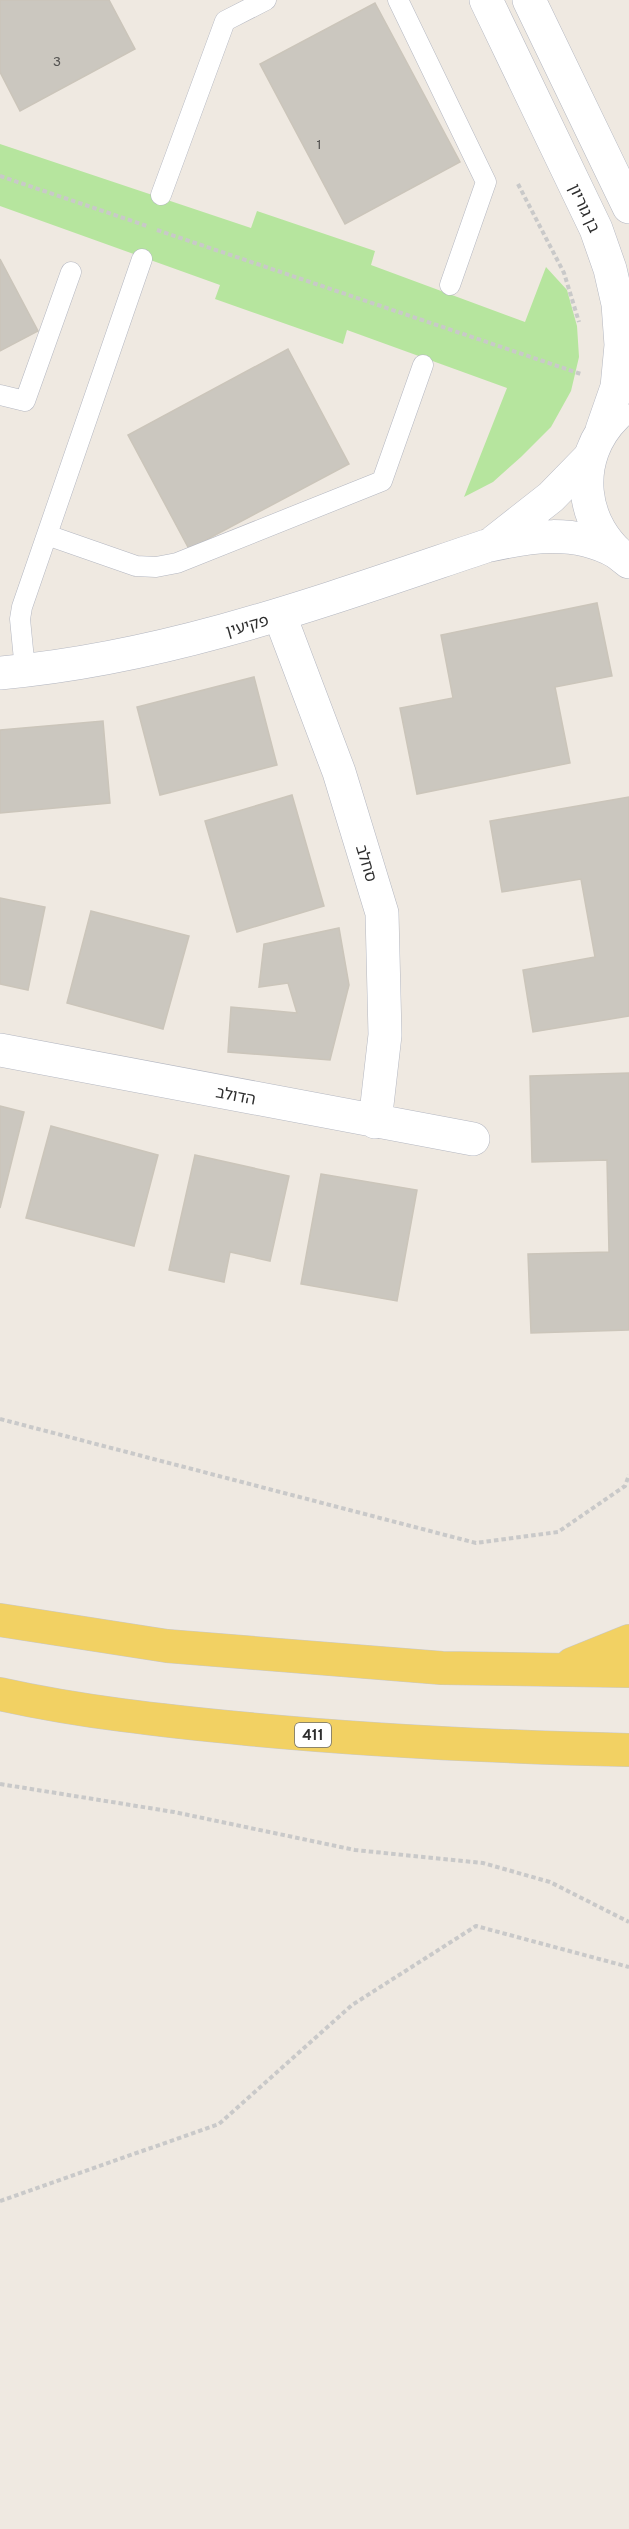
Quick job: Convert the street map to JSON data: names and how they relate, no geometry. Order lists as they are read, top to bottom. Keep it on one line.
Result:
{"streets":{"main road":["411"],"street":["בן גוריון","פקיעין","סחלב","הדולב"]},"crossings":[["בן גוריון","פקיעין"],["פקיעין","סחלב"],["סחלב","הדולב"]],"house_numbers":["3","1"]}
